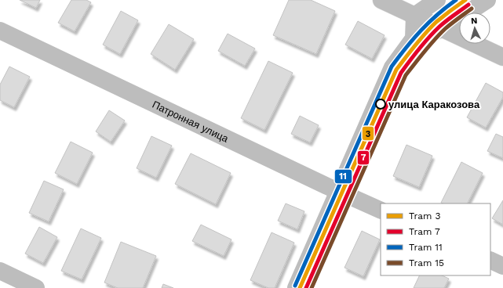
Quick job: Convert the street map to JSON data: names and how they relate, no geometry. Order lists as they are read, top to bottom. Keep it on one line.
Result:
{"streets":{"street":["Патронная улица"]},"places":["улица Каракозова"],"lines":["tram line 3","tram line 11","tram line 7","tram line 15"],"legend":["Tram 3","Tram 7","Tram 11","Tram 15"],"north":"top"}
